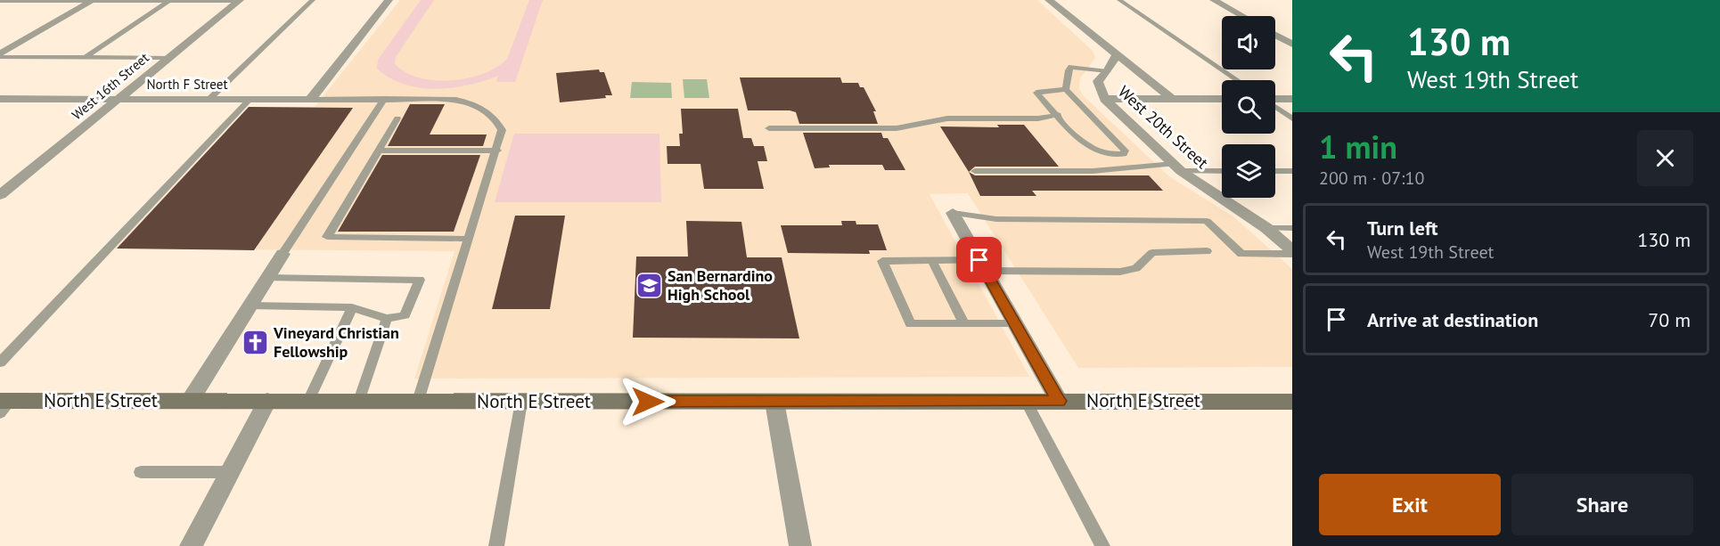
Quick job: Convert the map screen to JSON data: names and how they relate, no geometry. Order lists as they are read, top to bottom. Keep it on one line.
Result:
{"streets":{"main road":["North E Street"],"street":["North F Street","West 16th Street","West 20th Street"]},"crossings":[["North F Street","West 16th Street"]],"places":{"school or university":["San Bernardino High School"],"church":["Vineyard Christian Fellowship"]},"page":{"turn":["130 m","West 19th Street"],"heading":["1 min","200 m · 07:10"],"list":[{"name":"Turn left","note":"West 19th Street","value":"130 m"},{"name":"Arrive at destination","value":"70 m"}],"buttons":["Exit","Share"]}}
